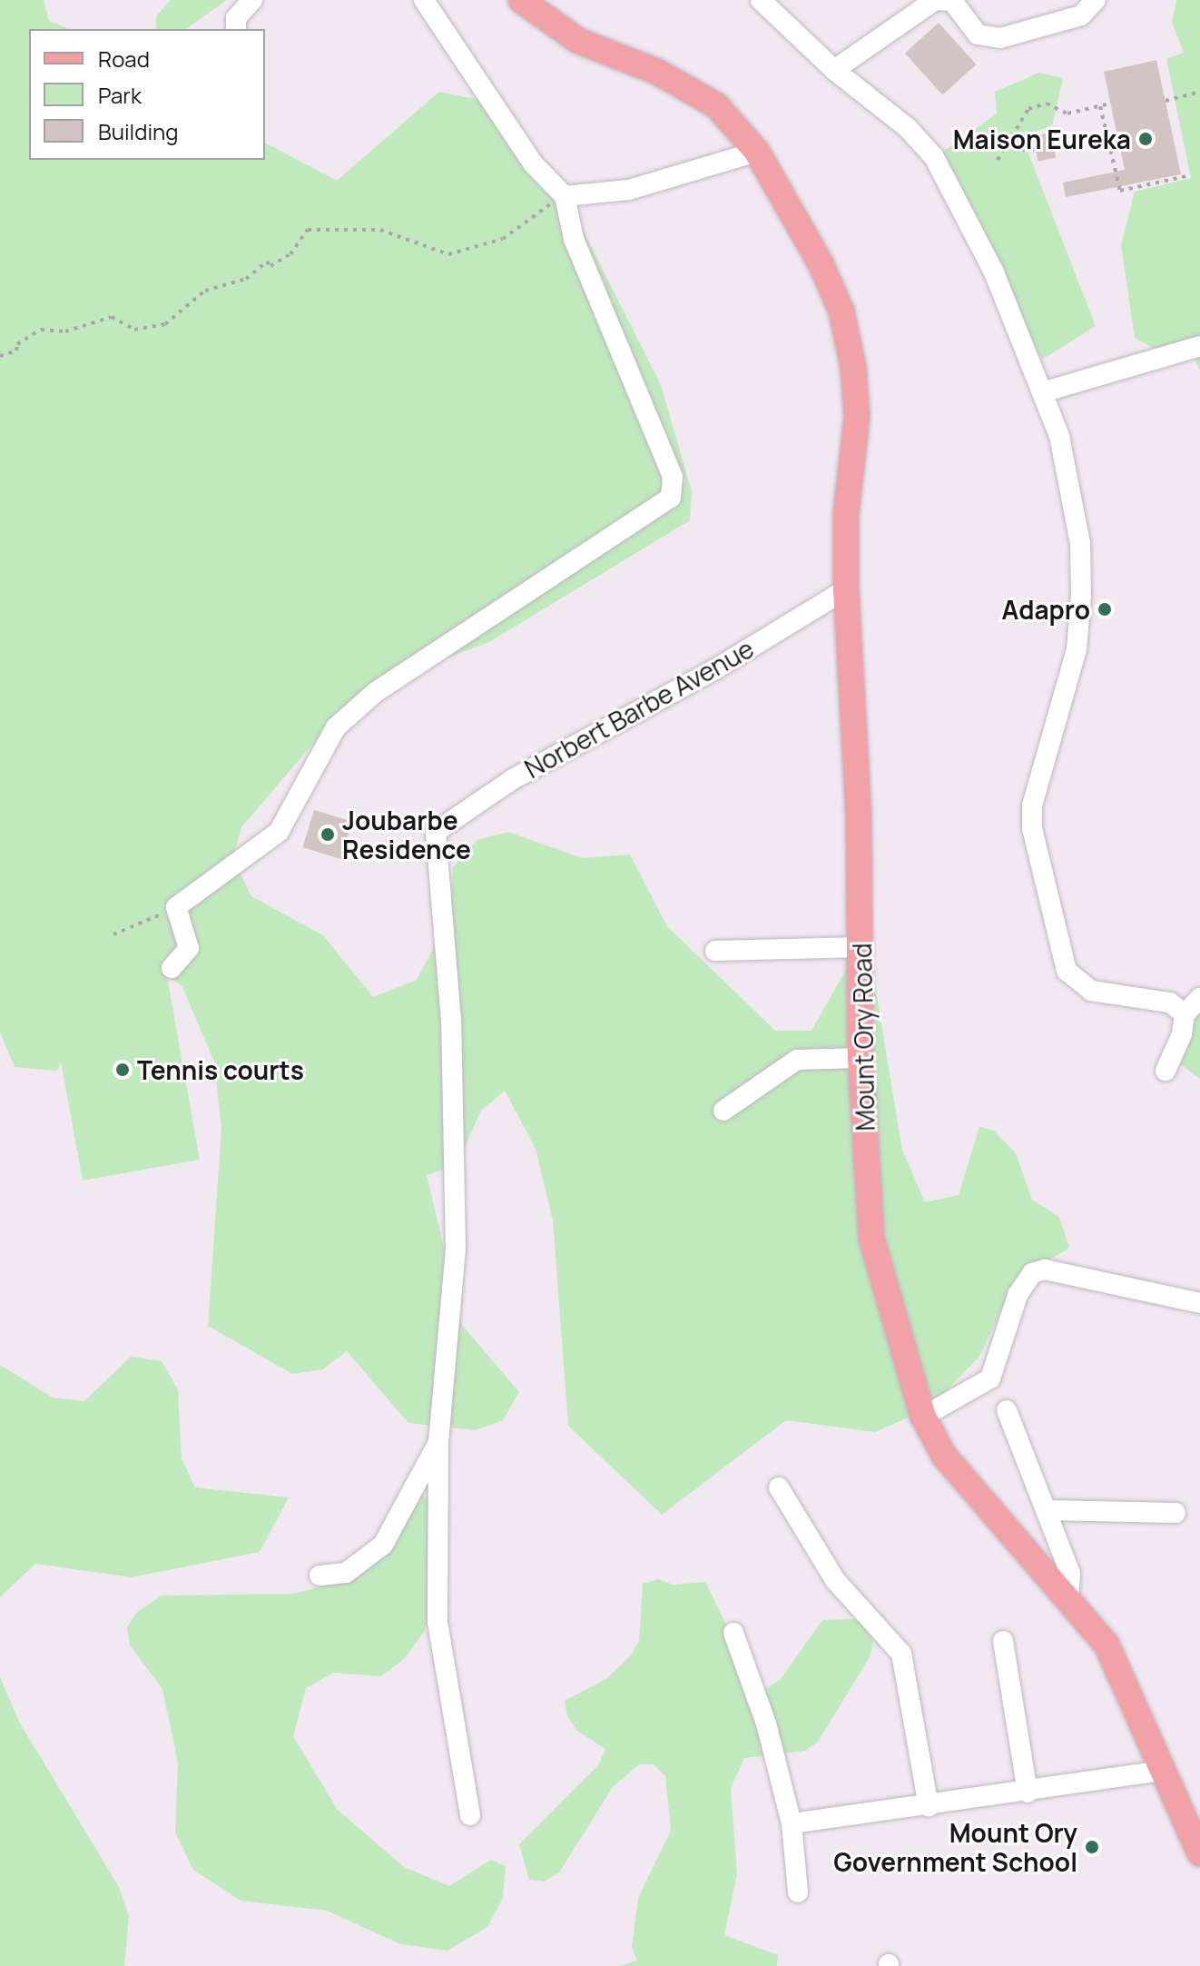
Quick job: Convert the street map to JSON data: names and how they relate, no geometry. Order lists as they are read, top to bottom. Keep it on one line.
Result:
{"streets":{"main road":["Mount Ory Road"],"street":["Norbert Barbe Avenue"]},"crossings":[["Norbert Barbe Avenue","Mount Ory Road"]],"places":["Maison Eureka","Adapro","Joubarbe Residence","Tennis courts","Mount Ory Government School"],"legend":["Road","Park","Building"]}
